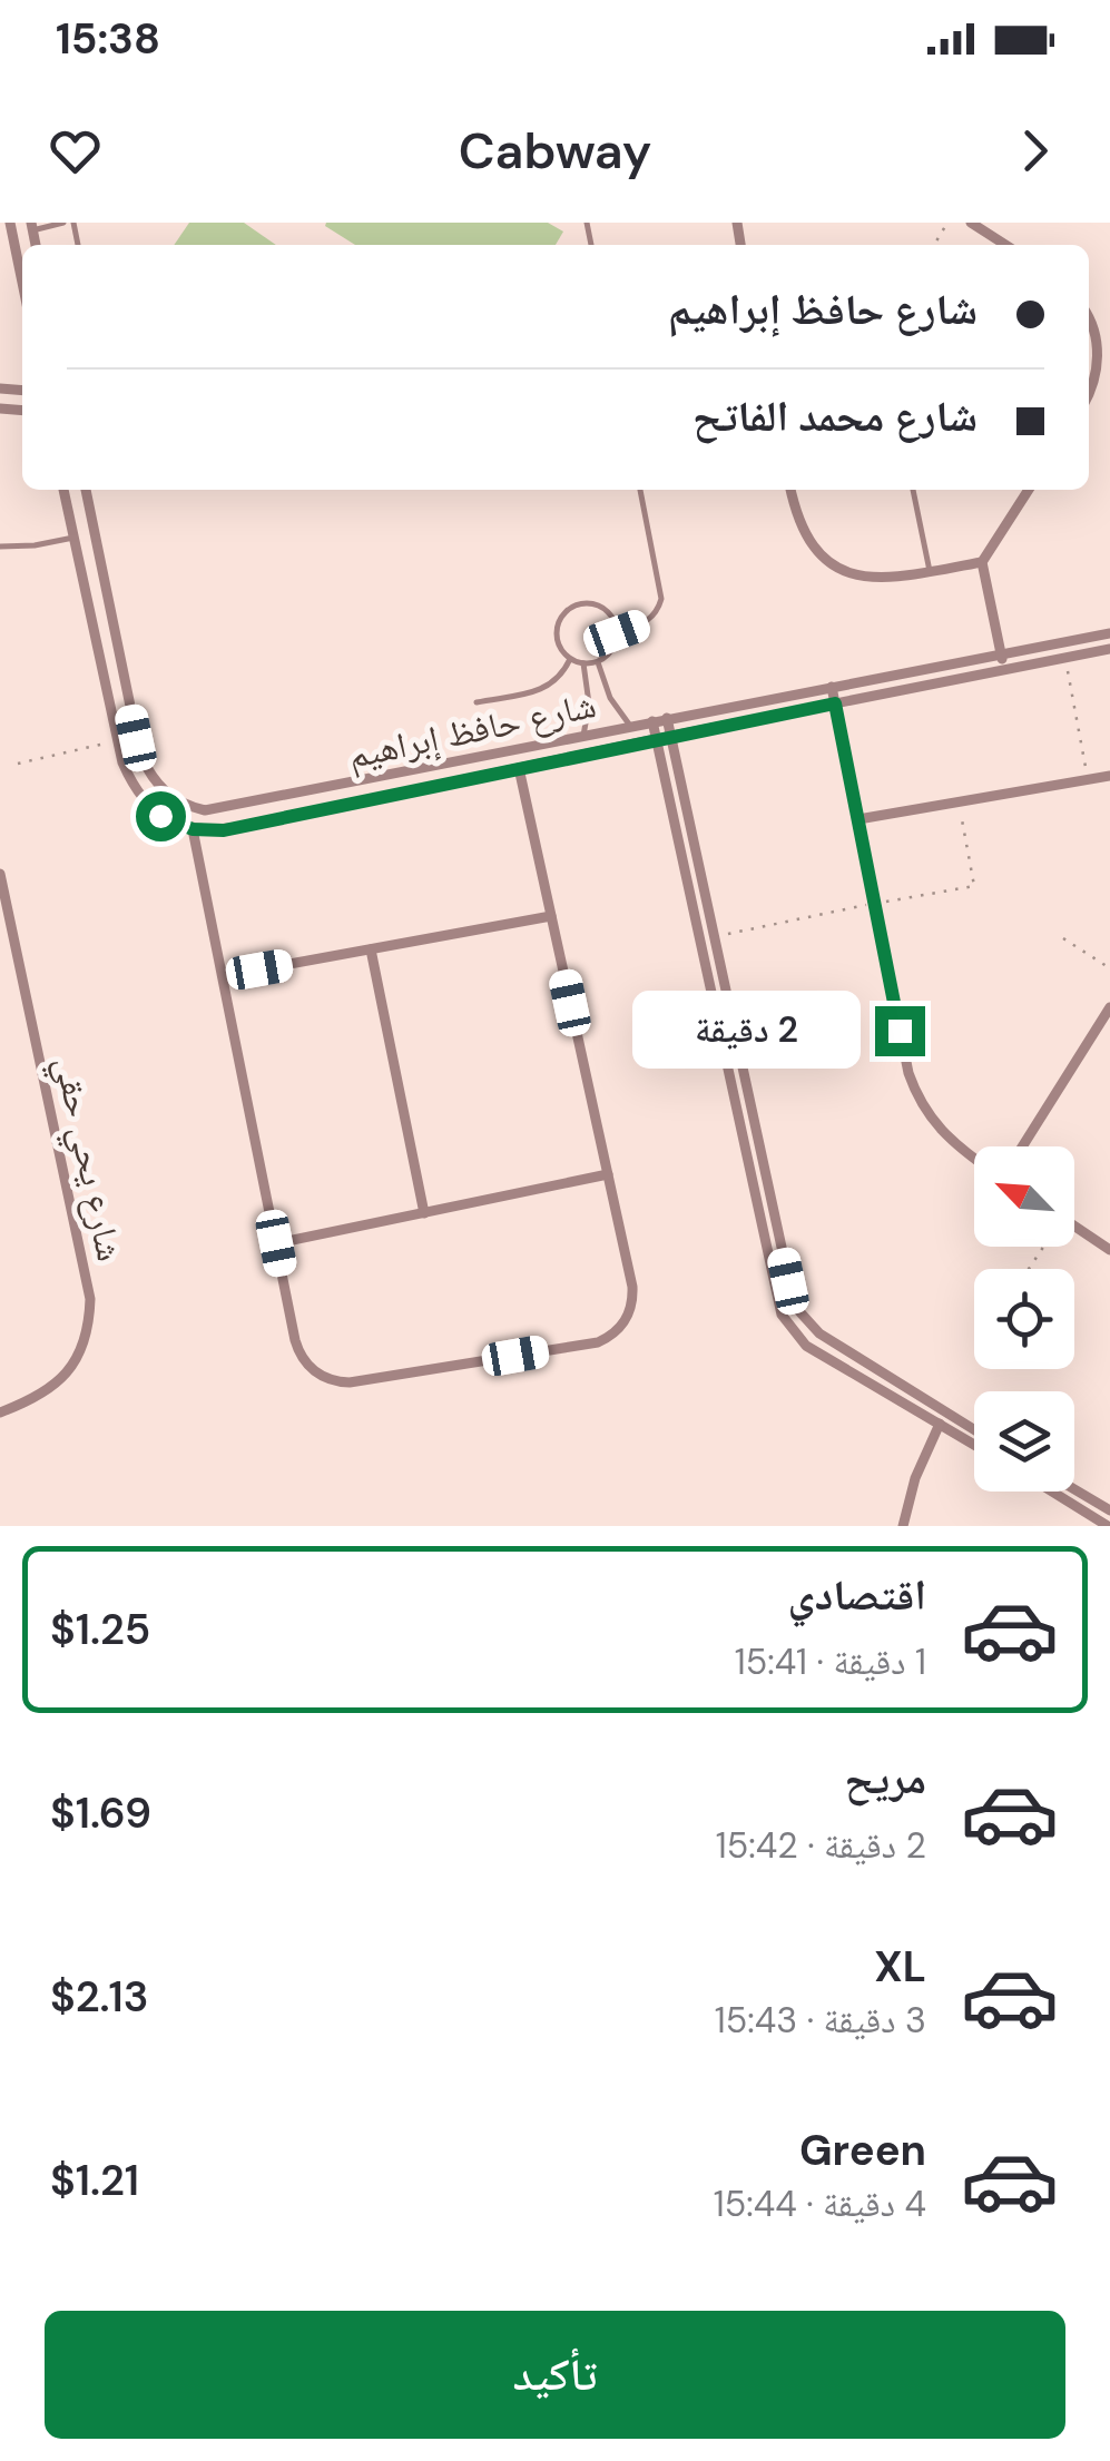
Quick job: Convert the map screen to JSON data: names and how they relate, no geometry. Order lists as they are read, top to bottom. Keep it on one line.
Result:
{"streets":{"street":["شارع حافظ إبراهيم","شارع يحي حقي"]},"north":"top left","page":{"status":"15:38","header":"Cabway","banner":["شارع حافظ إبراهيم","شارع محمد الفاتح"],"bubble":"2 دقيقة","list":[{"name":"اقتصادي","note":"1 دقيقة · 15:41","value":"$1.25"},{"name":"مريح","note":"2 دقيقة · 15:42","value":"$1.69"},{"name":"XL","note":"3 دقيقة · 15:43","value":"$2.13"},{"name":"Green","note":"4 دقيقة · 15:44","value":"$1.21"}],"buttons":"تأكيد"}}
